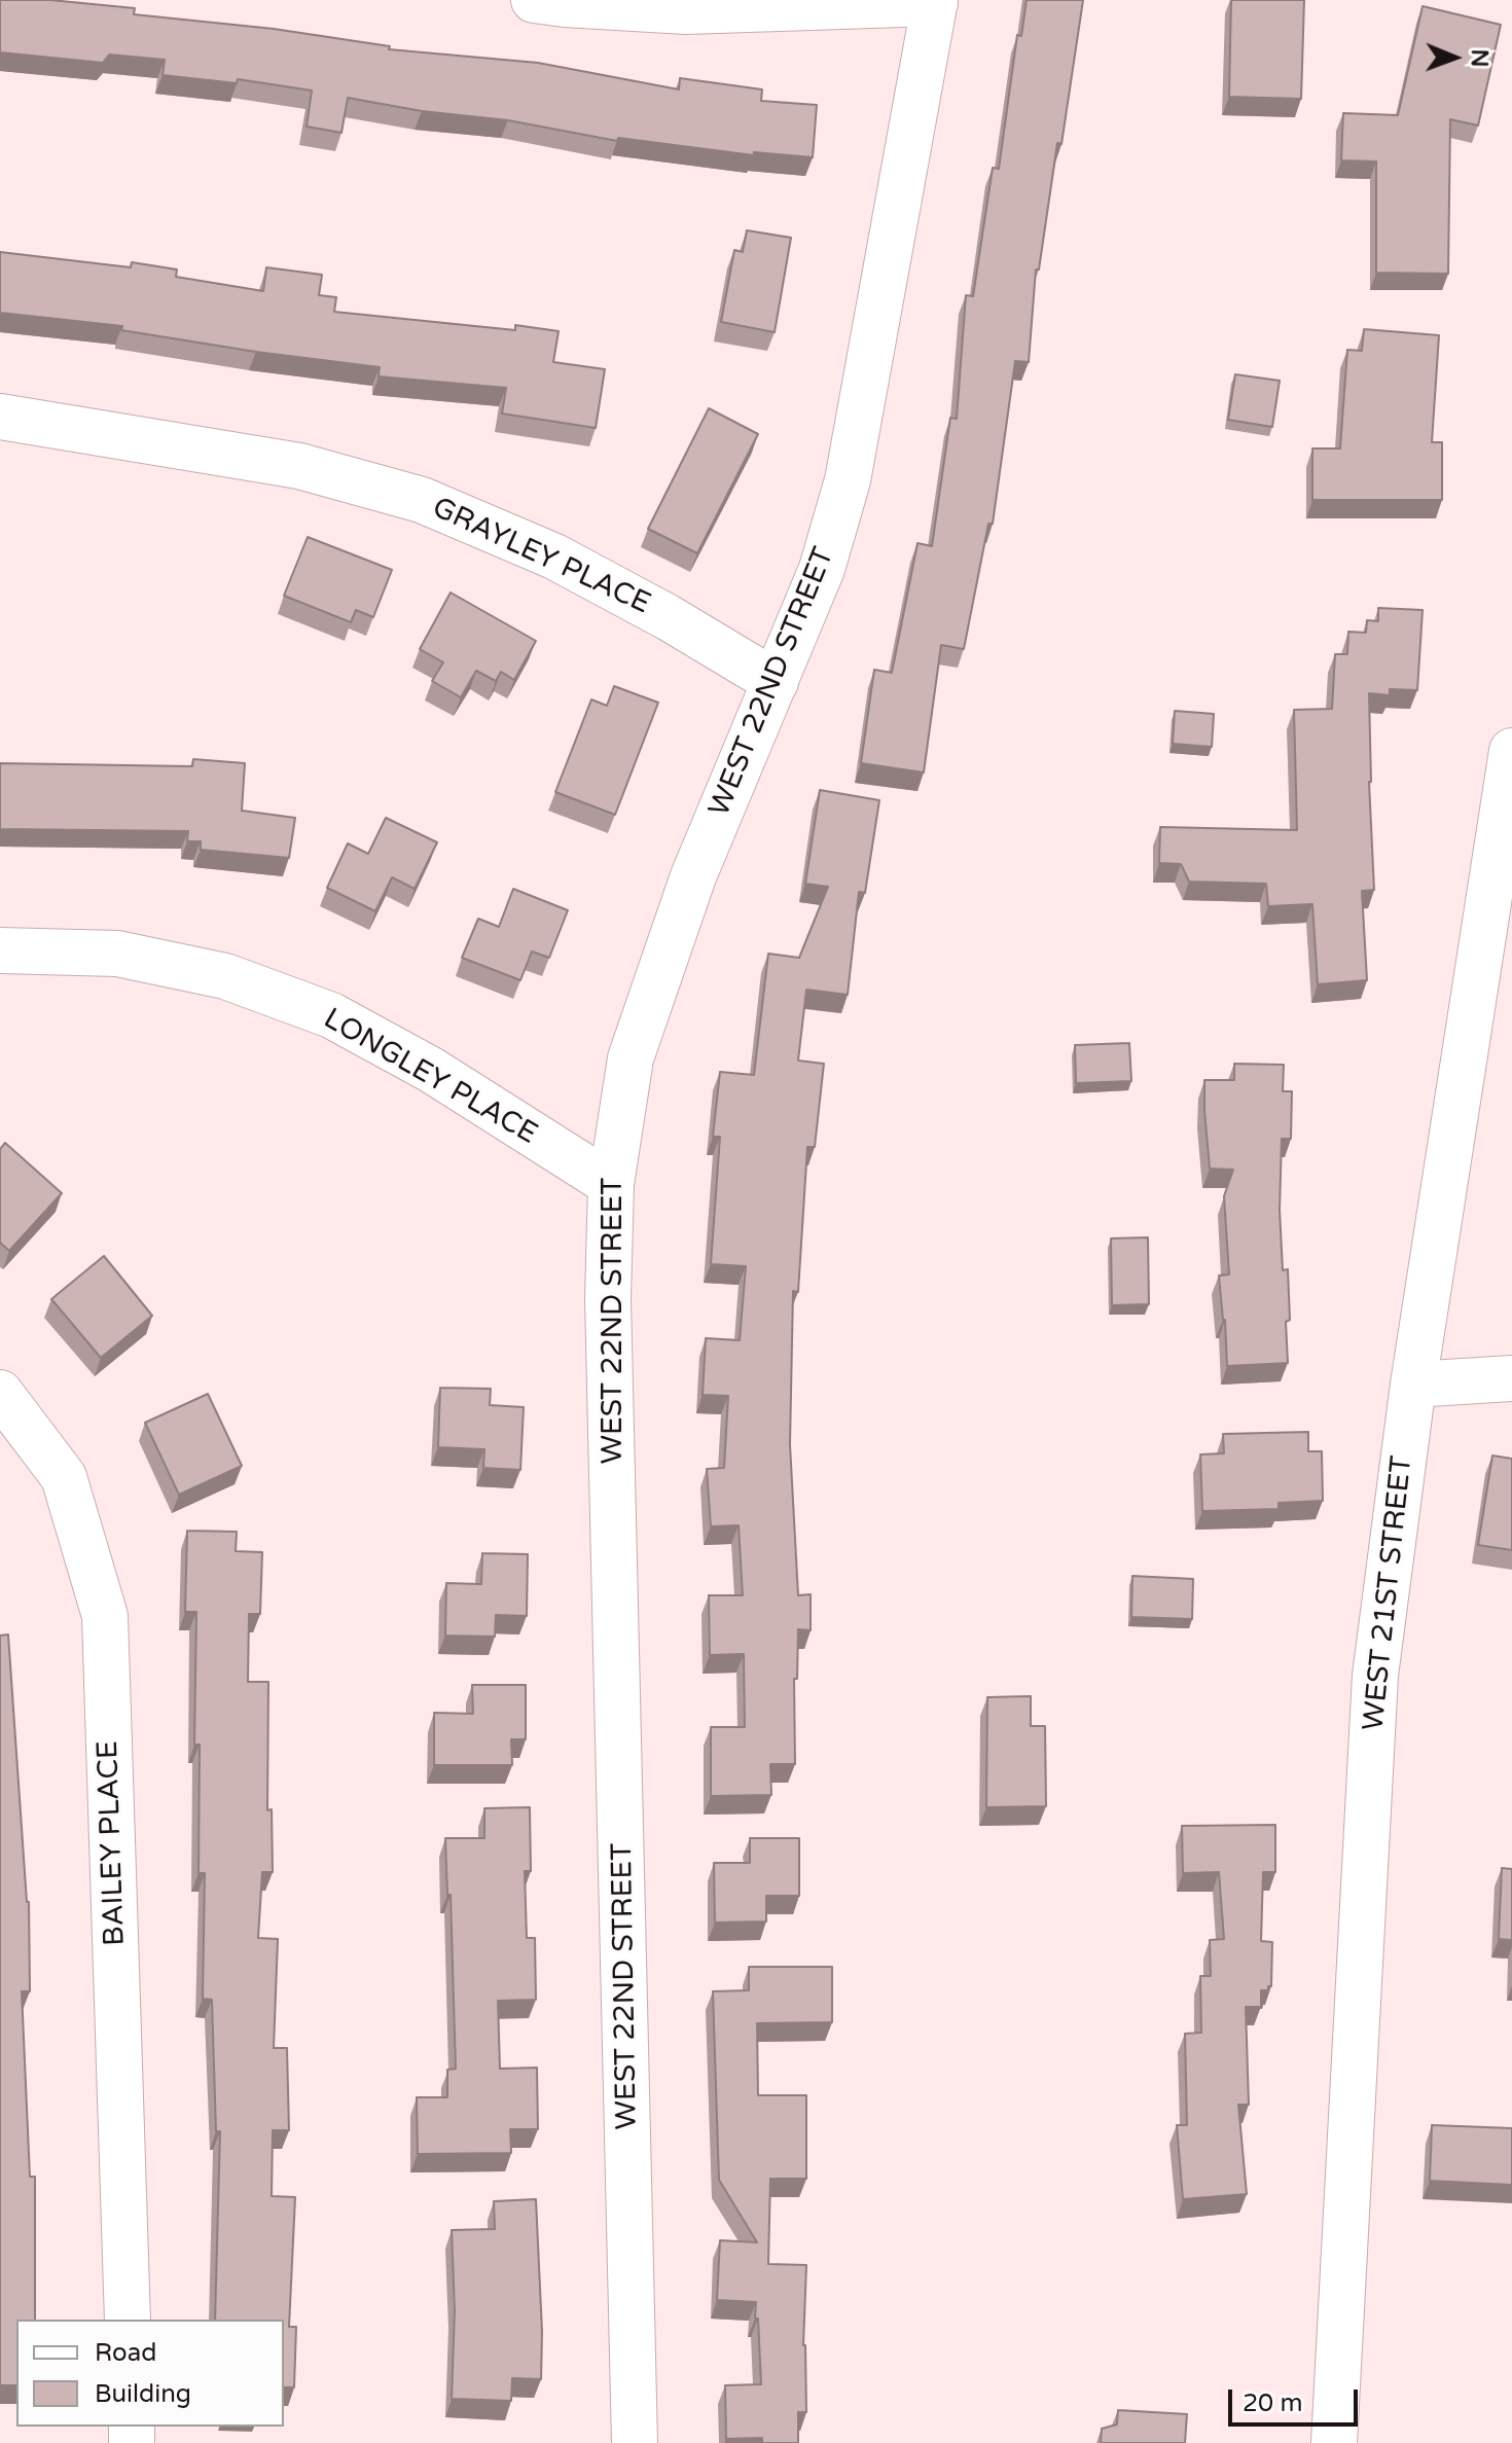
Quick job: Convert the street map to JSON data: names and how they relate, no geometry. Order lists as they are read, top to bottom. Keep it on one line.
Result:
{"streets":{"street":["GRAYLEY PLACE","WEST 22ND STREET","LONGLEY PLACE","WEST 21ST STREET","BAILEY PLACE"]},"crossings":[["GRAYLEY PLACE","WEST 22ND STREET"],["WEST 22ND STREET","LONGLEY PLACE"]],"legend":["Road","Building"],"scale_bar":"20 m","north":"right"}
